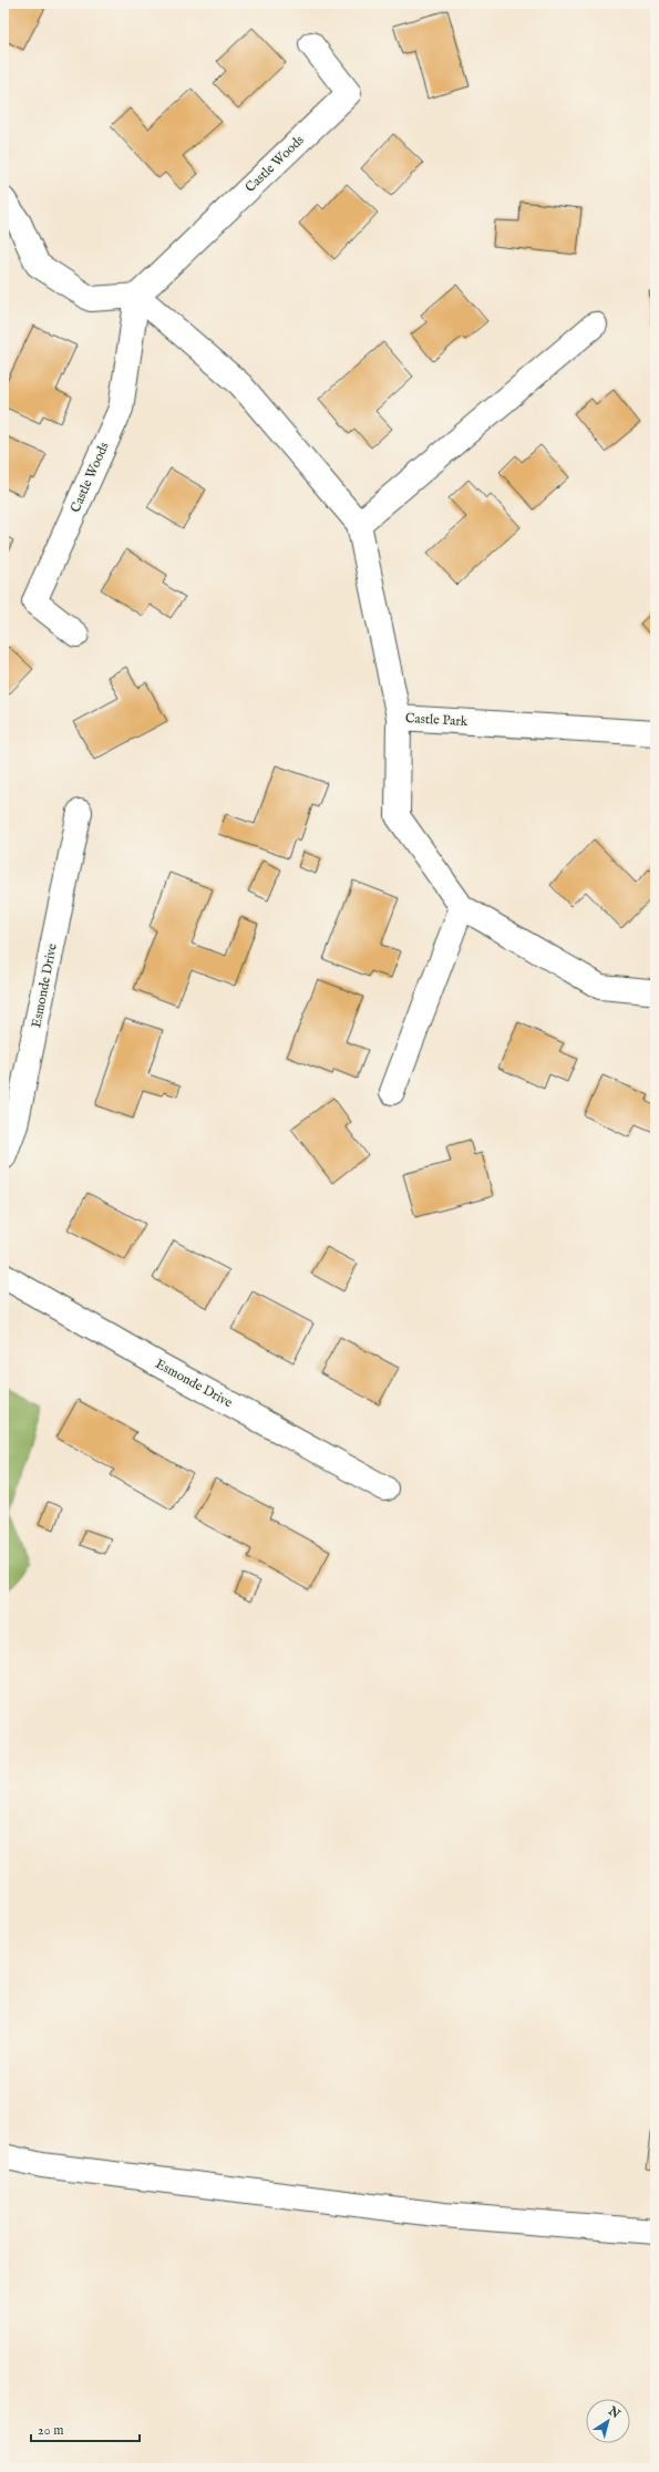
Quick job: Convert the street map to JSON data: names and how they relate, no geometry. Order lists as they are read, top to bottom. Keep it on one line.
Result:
{"streets":{"street":["Castle Woods","Castle Park","Esmonde Drive"]},"scale_bar":"20 m","north":"top right"}
